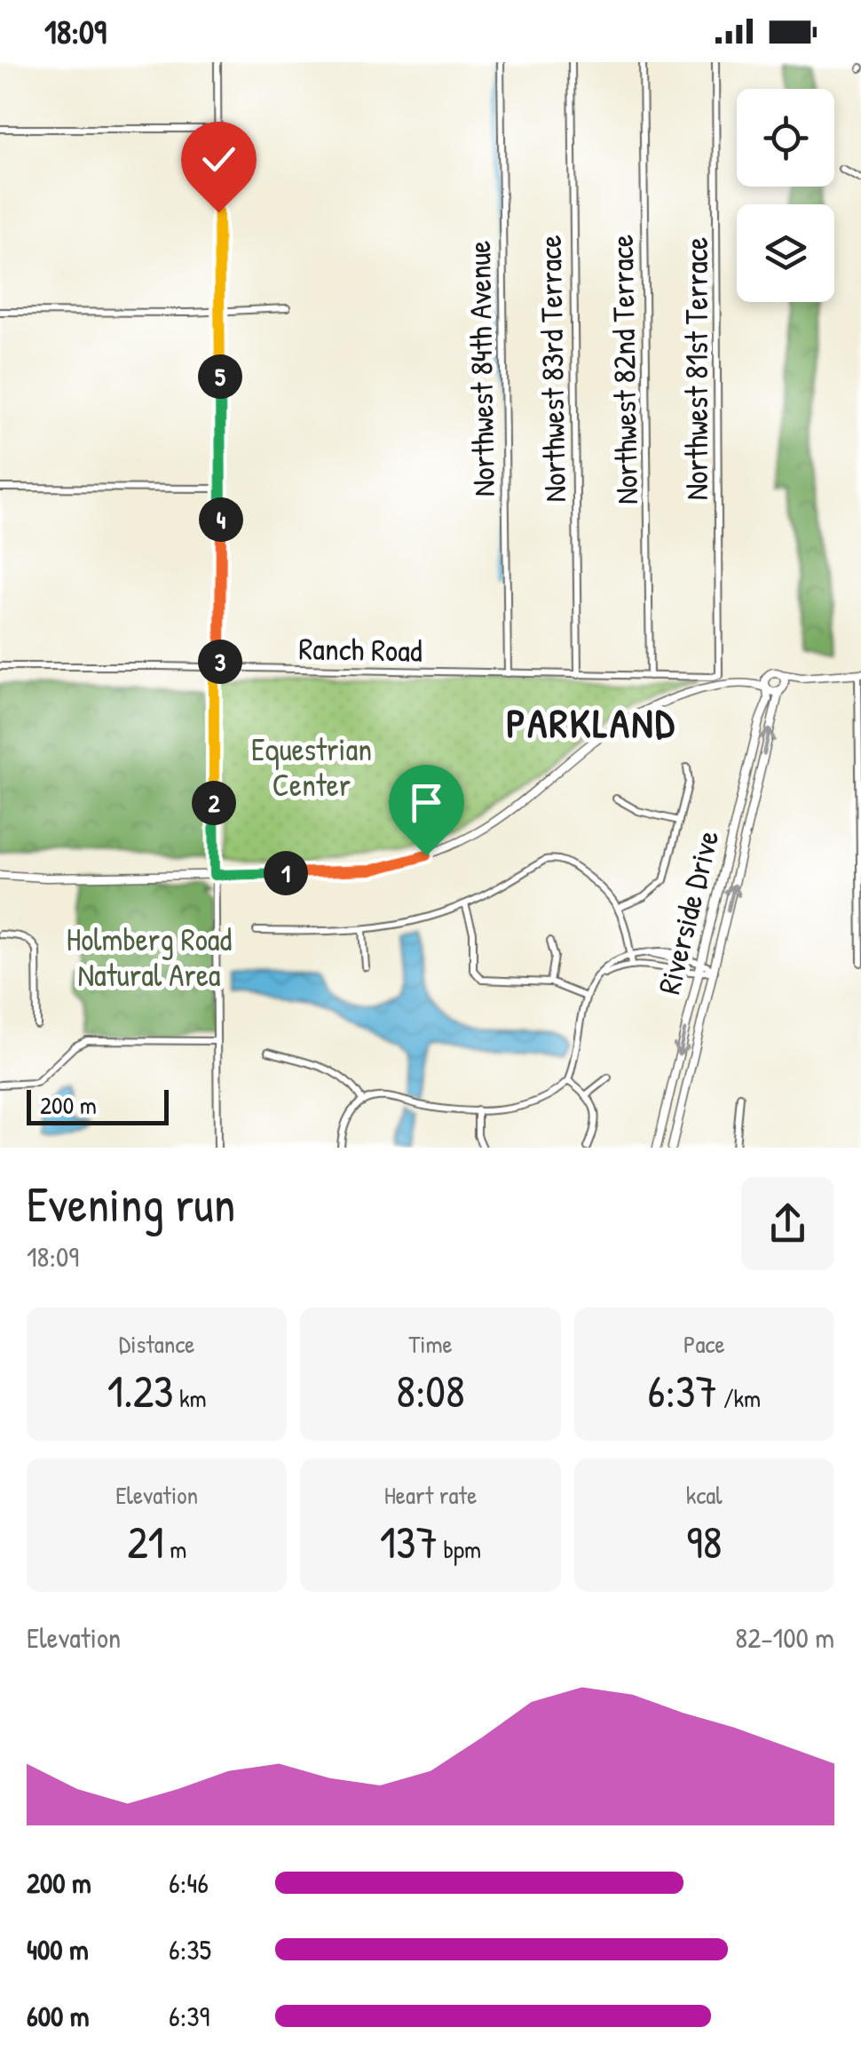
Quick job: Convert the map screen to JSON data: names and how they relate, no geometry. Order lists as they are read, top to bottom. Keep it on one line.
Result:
{"streets":{"street":["Northwest 84th Avenue","Northwest 83rd Terrace","Northwest 81st Terrace","Northwest 82nd Terrace","Ranch Road","Riverside Drive"]},"crossings":[["Northwest 84th Avenue","Ranch Road"],["Northwest 83rd Terrace","Ranch Road"],["Northwest 81st Terrace","Ranch Road"],["Northwest 82nd Terrace","Ranch Road"]],"districts":["PARKLAND"],"parks":["Equestrian Center","Holmberg Road Natural Area"],"scale_bar":"200 m","page":{"status":"18:09","pins":["5","4","3","2","1"],"scale":"200 m","heading":["Evening run","18:09"],"stats":[["Distance","1.23 km"],["Time","8:08"],["Pace","6:37 /km"],["Elevation","21 m"],["Heart rate","137 bpm"],["kcal","98"]],"chart":["Elevation","82–100 m"],"list":[{"name":"200 m","note":"6:46"},{"name":"400 m","note":"6:35"},{"name":"600 m","note":"6:39"}]}}
